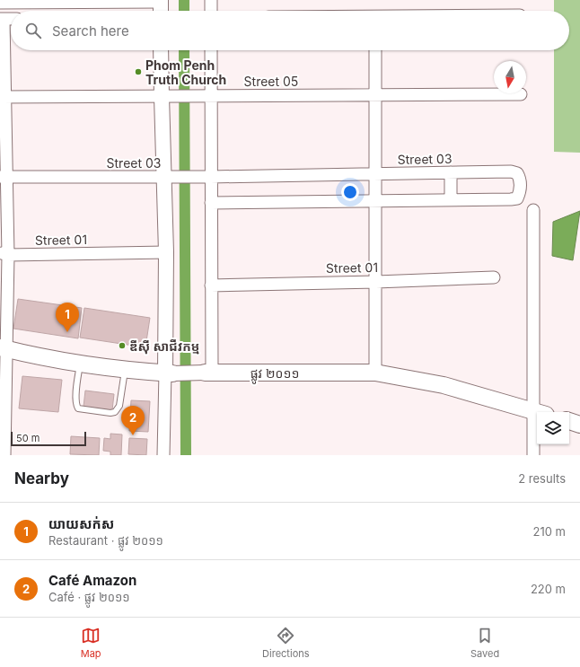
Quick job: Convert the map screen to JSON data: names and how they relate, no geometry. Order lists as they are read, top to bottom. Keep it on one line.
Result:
{"streets":{"main road":["ផ្លូវ ២០១១"],"street":["Street 05","Street 03","Street 01"]},"places":["Phom Penh Truth Church","ឌីស៊ី សាជីវកម្ម"],"scale_bar":"50 m","north":"bottom","page":{"search":"Search here","pins":["1","2"],"scale":"50 m","heading":["Nearby","2 results"],"list":[{"mark":"1","name":"យាយសក់ស","note":"Restaurant · ផ្លូវ ២០១១","value":"210 m"},{"mark":"2","name":"Café Amazon","note":"Café · ផ្លូវ ២០១១","value":"220 m"}],"nav":["Map","Directions","Saved"]}}
